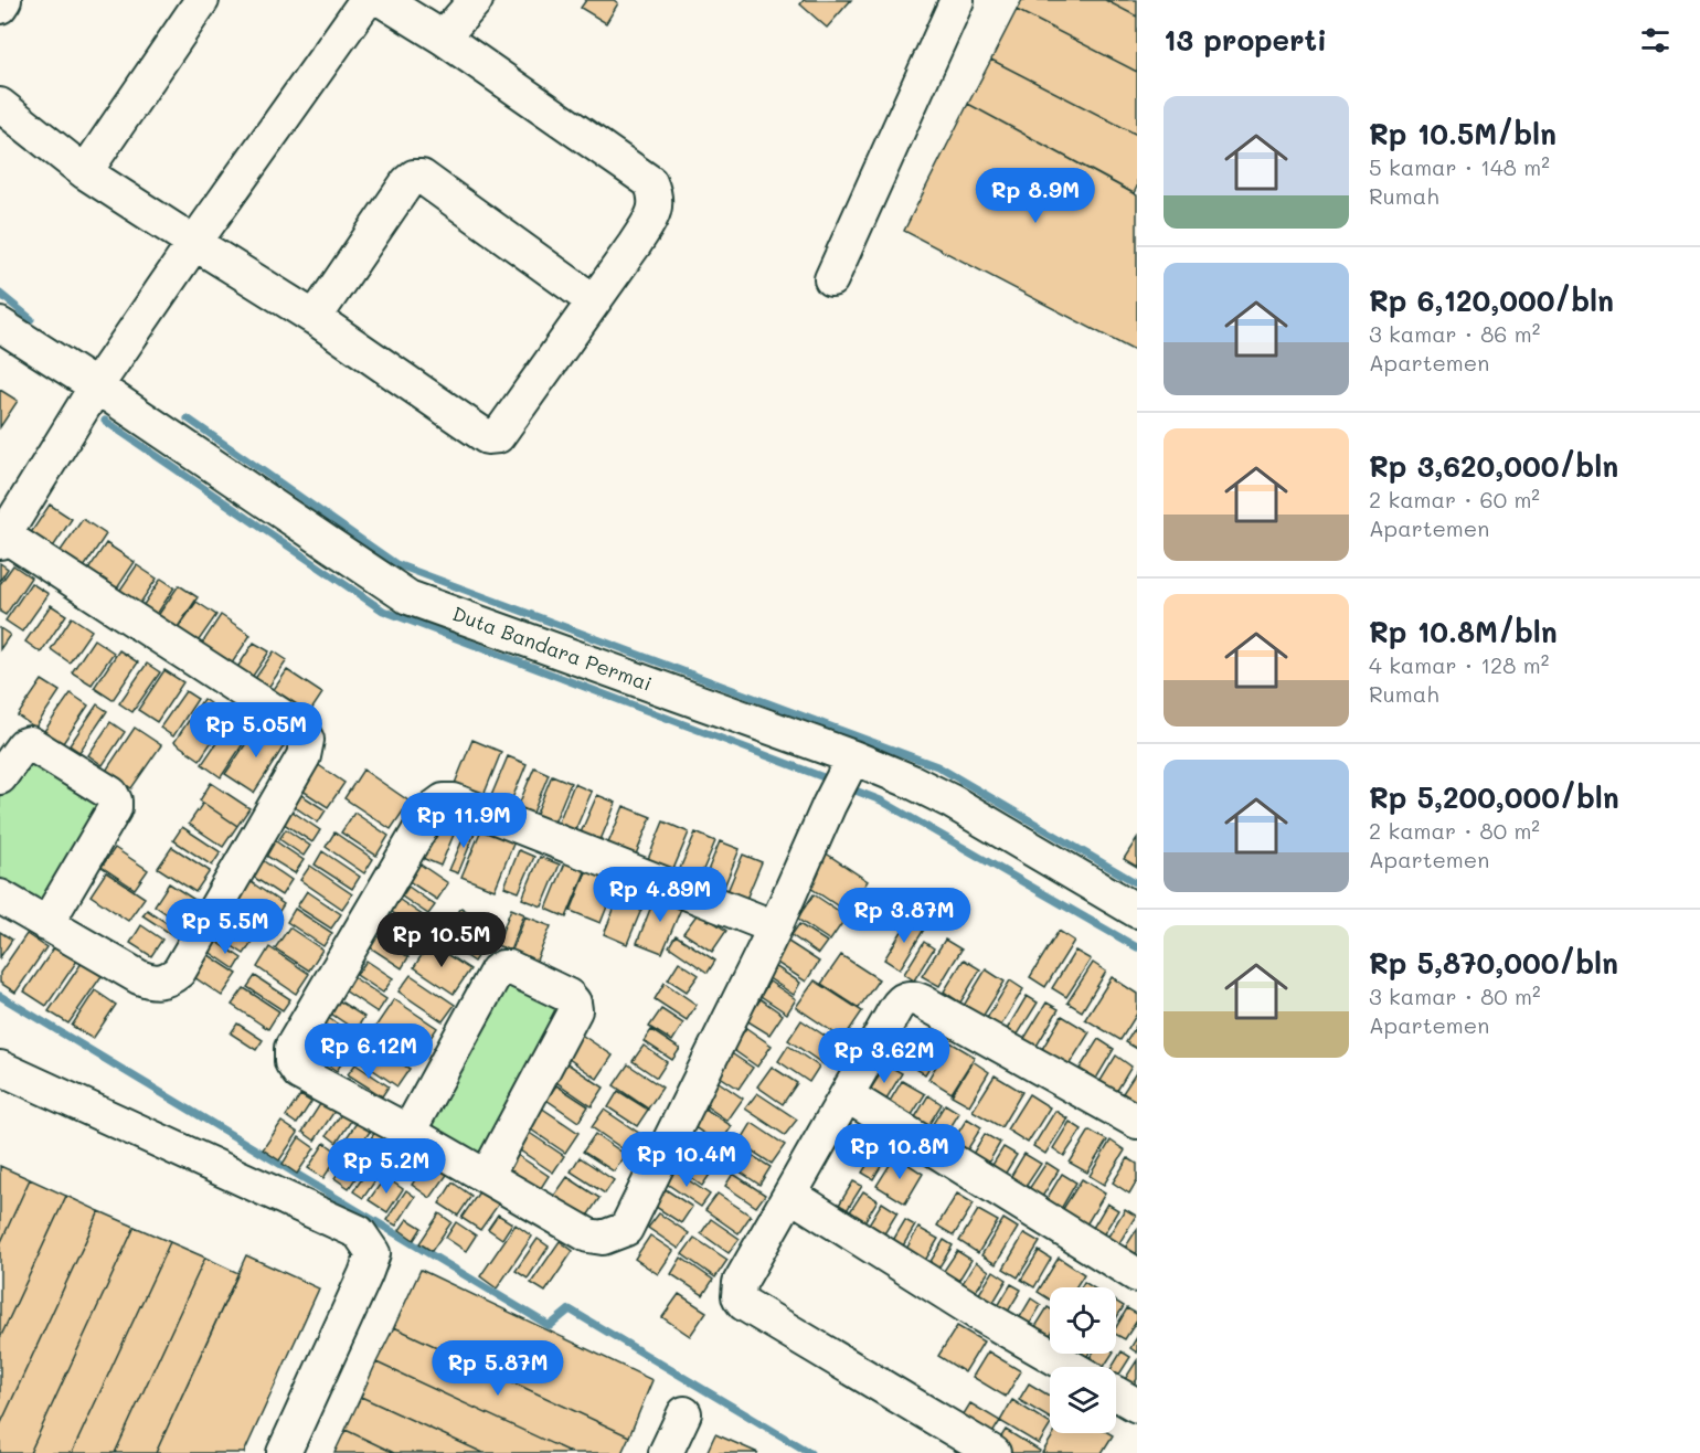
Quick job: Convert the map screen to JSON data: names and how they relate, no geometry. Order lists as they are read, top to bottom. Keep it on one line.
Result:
{"streets":{"street":["Duta Bandara Permai"]},"page":{"heading":"13 properti","list":[{"name":"Rp 10.5M/bln","note":"5 kamar · 148 m² · Rumah"},{"name":"Rp 6,120,000/bln","note":"3 kamar · 86 m² · Apartemen"},{"name":"Rp 3,620,000/bln","note":"2 kamar · 60 m² · Apartemen"},{"name":"Rp 10.8M/bln","note":"4 kamar · 128 m² · Rumah"},{"name":"Rp 5,200,000/bln","note":"2 kamar · 80 m² · Apartemen"},{"name":"Rp 5,870,000/bln","note":"3 kamar · 80 m² · Apartemen"}],"price":["Rp 8.9M","Rp 5.05M","Rp 11.9M","Rp 4.89M","Rp 3.87M","Rp 5.5M","Rp 10.5M","Rp 6.12M","Rp 3.62M","Rp 10.8M","Rp 10.4M","Rp 5.2M","Rp 5.87M"]}}
